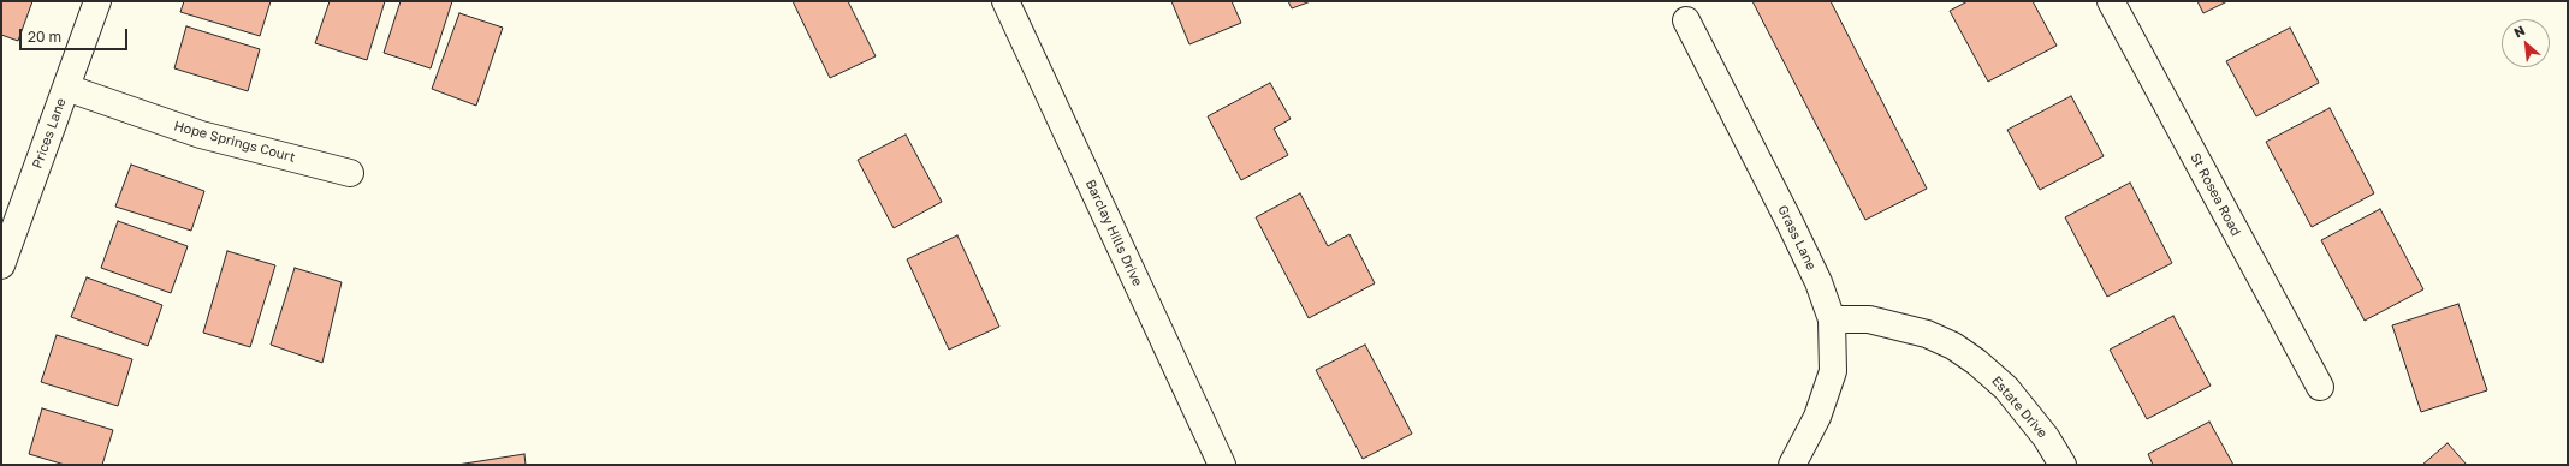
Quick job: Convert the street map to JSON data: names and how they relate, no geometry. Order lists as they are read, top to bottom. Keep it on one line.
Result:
{"streets":{"street":["Prices Lane","Hope Springs Court","St Rosea Road","Barclay Hills Drive","Grass Lane","Estate Drive"]},"crossings":[["Prices Lane","Hope Springs Court"],["Grass Lane","Estate Drive"]],"scale_bar":"20 m","north":"top left"}
